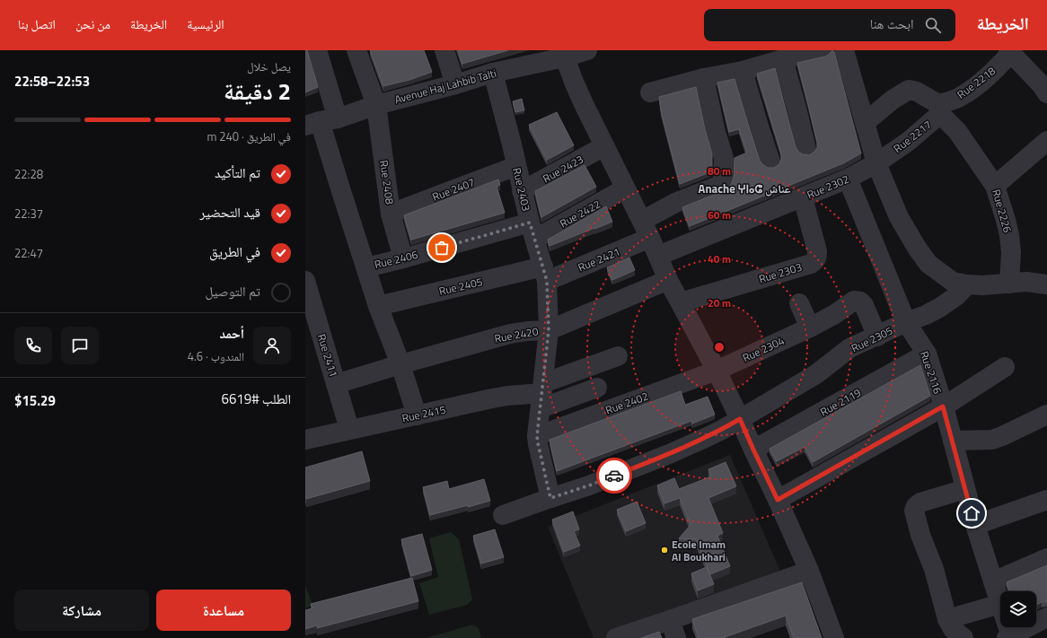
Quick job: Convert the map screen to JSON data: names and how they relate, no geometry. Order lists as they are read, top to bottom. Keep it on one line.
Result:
{"streets":{"street":["Rue 2218","Avenue Haj Lahbib Talti","Rue 2217","Rue 2423","Rue 2408","Rue 2302","Rue 2407","Rue 2403","Rue 2226","Rue 2422","Rue 2406","Rue 2421","Rue 2303","Rue 2405","Rue 2420","Rue 2305","Rue 2304","Rue 2411","Rue 2116","Rue 2119","Rue 2402","Rue 2415"]},"crossings":[["Rue 2218","Rue 2217"],["Rue 2218","Rue 2226"],["Avenue Haj Lahbib Talti","Rue 2408"],["Avenue Haj Lahbib Talti","Rue 2403"],["Rue 2217","Rue 2302"],["Rue 2217","Rue 2226"],["Rue 2423","Rue 2403"],["Rue 2408","Rue 2407"],["Rue 2408","Rue 2406"],["Rue 2302","Rue 2303"],["Rue 2302","Rue 2116"],["Rue 2407","Rue 2403"],["Rue 2403","Rue 2422"],["Rue 2403","Rue 2406"],["Rue 2403","Rue 2421"],["Rue 2403","Rue 2405"],["Rue 2403","Rue 2420"],["Rue 2403","Rue 2305"],["Rue 2403","Rue 2402"],["Rue 2403","Rue 2415"],["Rue 2422","Rue 2406"],["Rue 2421","Rue 2405"],["Rue 2420","Rue 2411"],["Rue 2305","Rue 2304"],["Rue 2305","Rue 2116"],["Rue 2304","Rue 2402"],["Rue 2411","Rue 2415"],["Rue 2116","Rue 2119"]],"districts":["Anache ⵖⵏⴰⵛ عناش"],"places":["Ecole Imam Al Boukhari"],"page":{"header":"الخريطة","search":"ابحث هنا","nav":["الرئيسية","الخريطة","من نحن","اتصل بنا"],"heading":["2 دقيقة","يصل خلال","22:53–22:58"],"panel":["أحمد","المندوب · 4.6","الطلب #6619","$15.29"],"bar":"في الطريق · 240 m","list":[["تم التأكيد","22:28"],["قيد التحضير","22:37"],["في الطريق","22:47"],"تم التوصيل"],"buttons":["مساعدة","مشاركة"]},"rings":["80 m","60 m","40 m","20 m"]}
